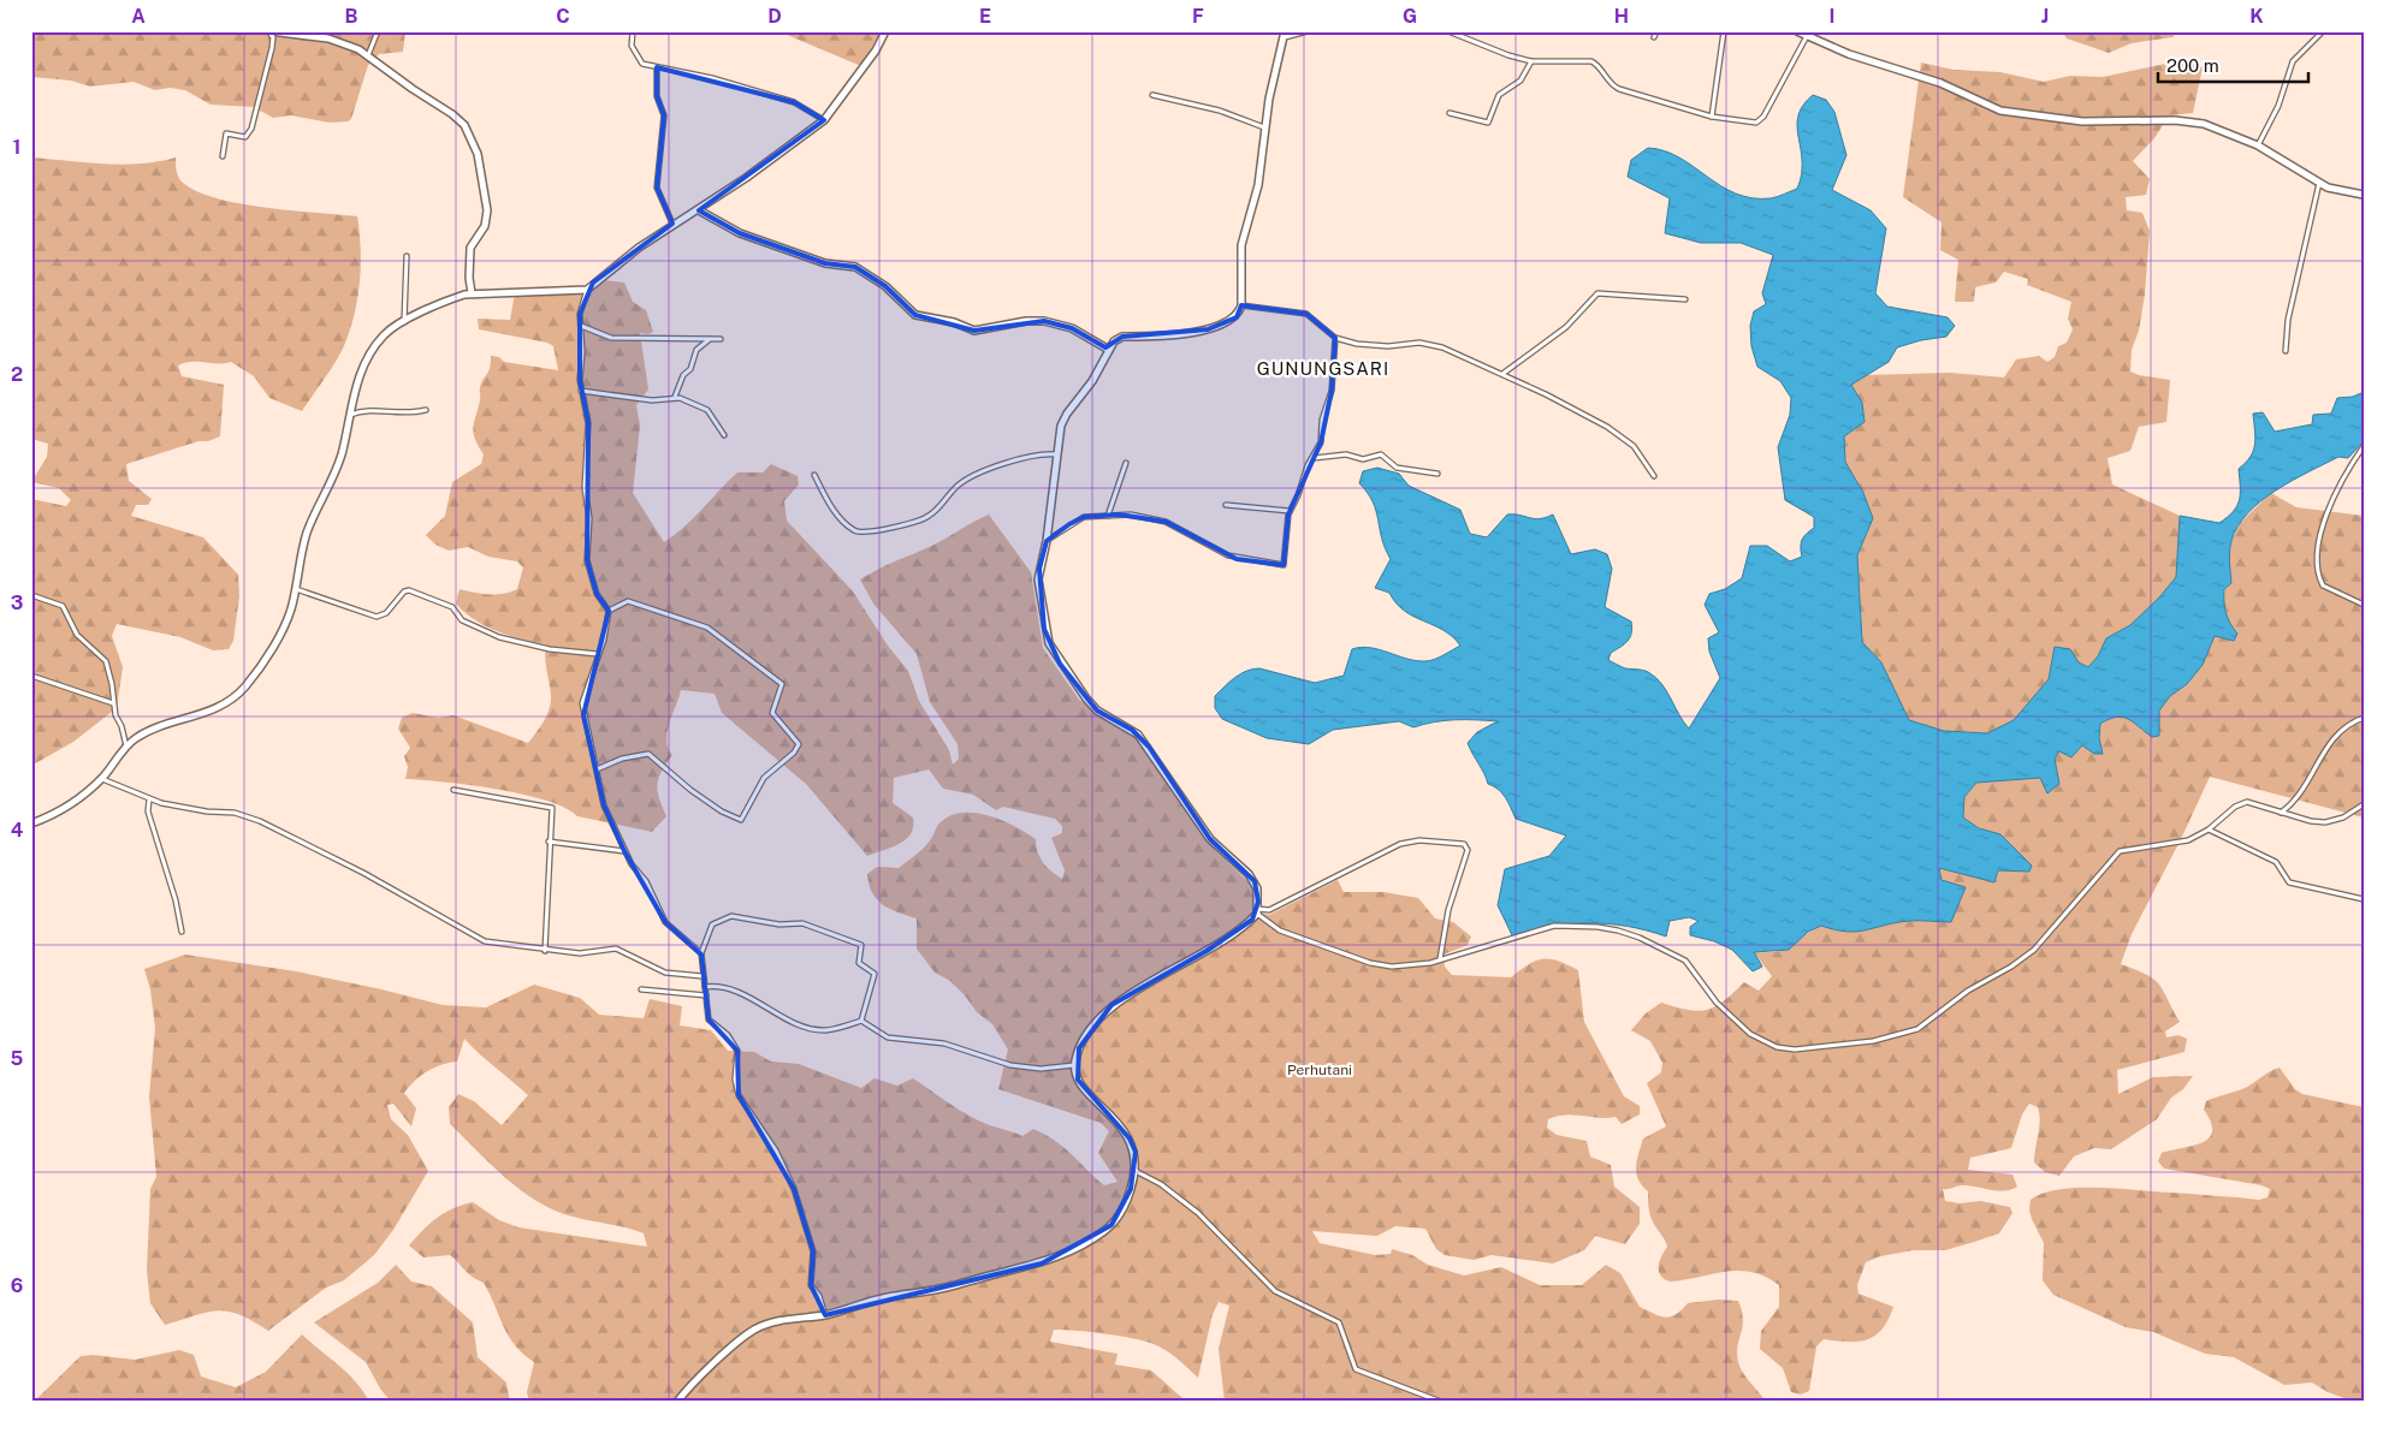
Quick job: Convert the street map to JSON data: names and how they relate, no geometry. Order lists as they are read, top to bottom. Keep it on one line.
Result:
{"districts":["GUNUNGSARI"],"parks":["Perhutani"],"scale_bar":"200 m","grid":{"columns":["A","B","C","D","E","F","G","H","I","J","K"],"rows":["1","2","3","4","5","6"]}}
